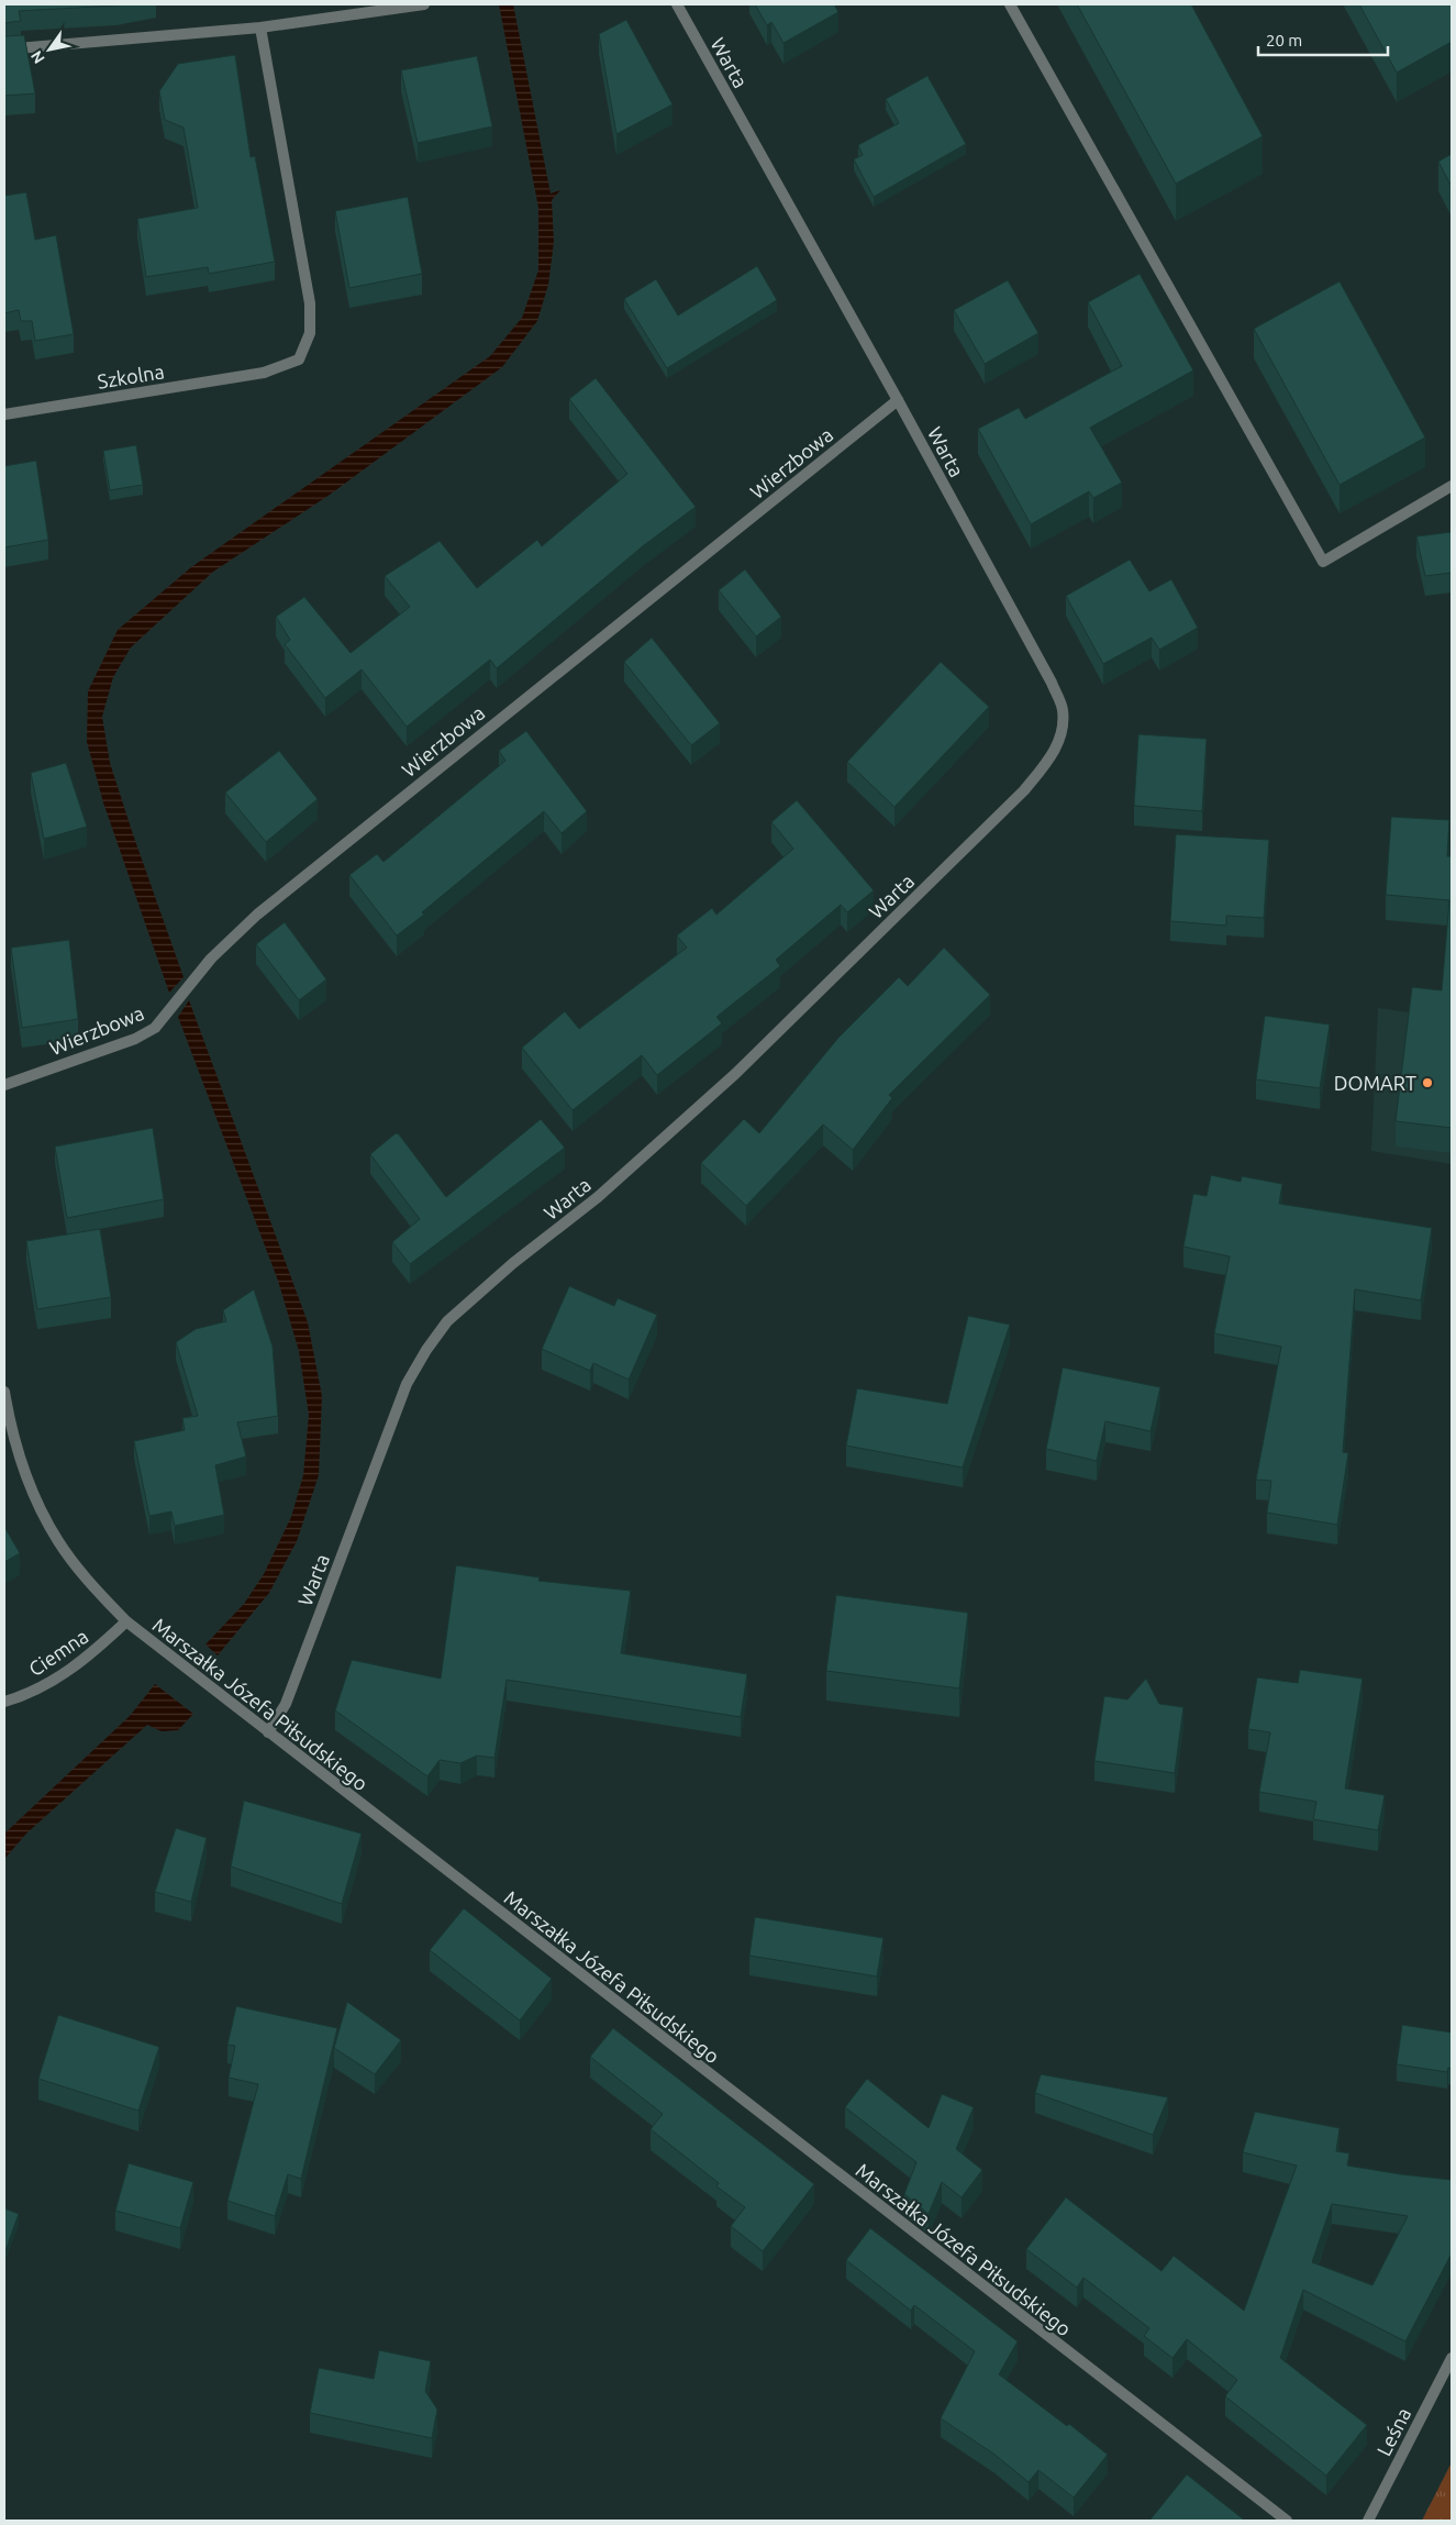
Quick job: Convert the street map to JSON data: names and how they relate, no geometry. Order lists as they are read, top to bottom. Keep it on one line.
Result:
{"streets":{"street":["Warta","Szkolna","Wierzbowa","Ciemna","Marszałka Józefa Piłsudskiego","Leśna"]},"crossings":[["Warta","Wierzbowa"],["Warta","Marszałka Józefa Piłsudskiego"],["Ciemna","Marszałka Józefa Piłsudskiego"]],"places":["DOMART"],"scale_bar":"20 m","north":"bottom left"}
